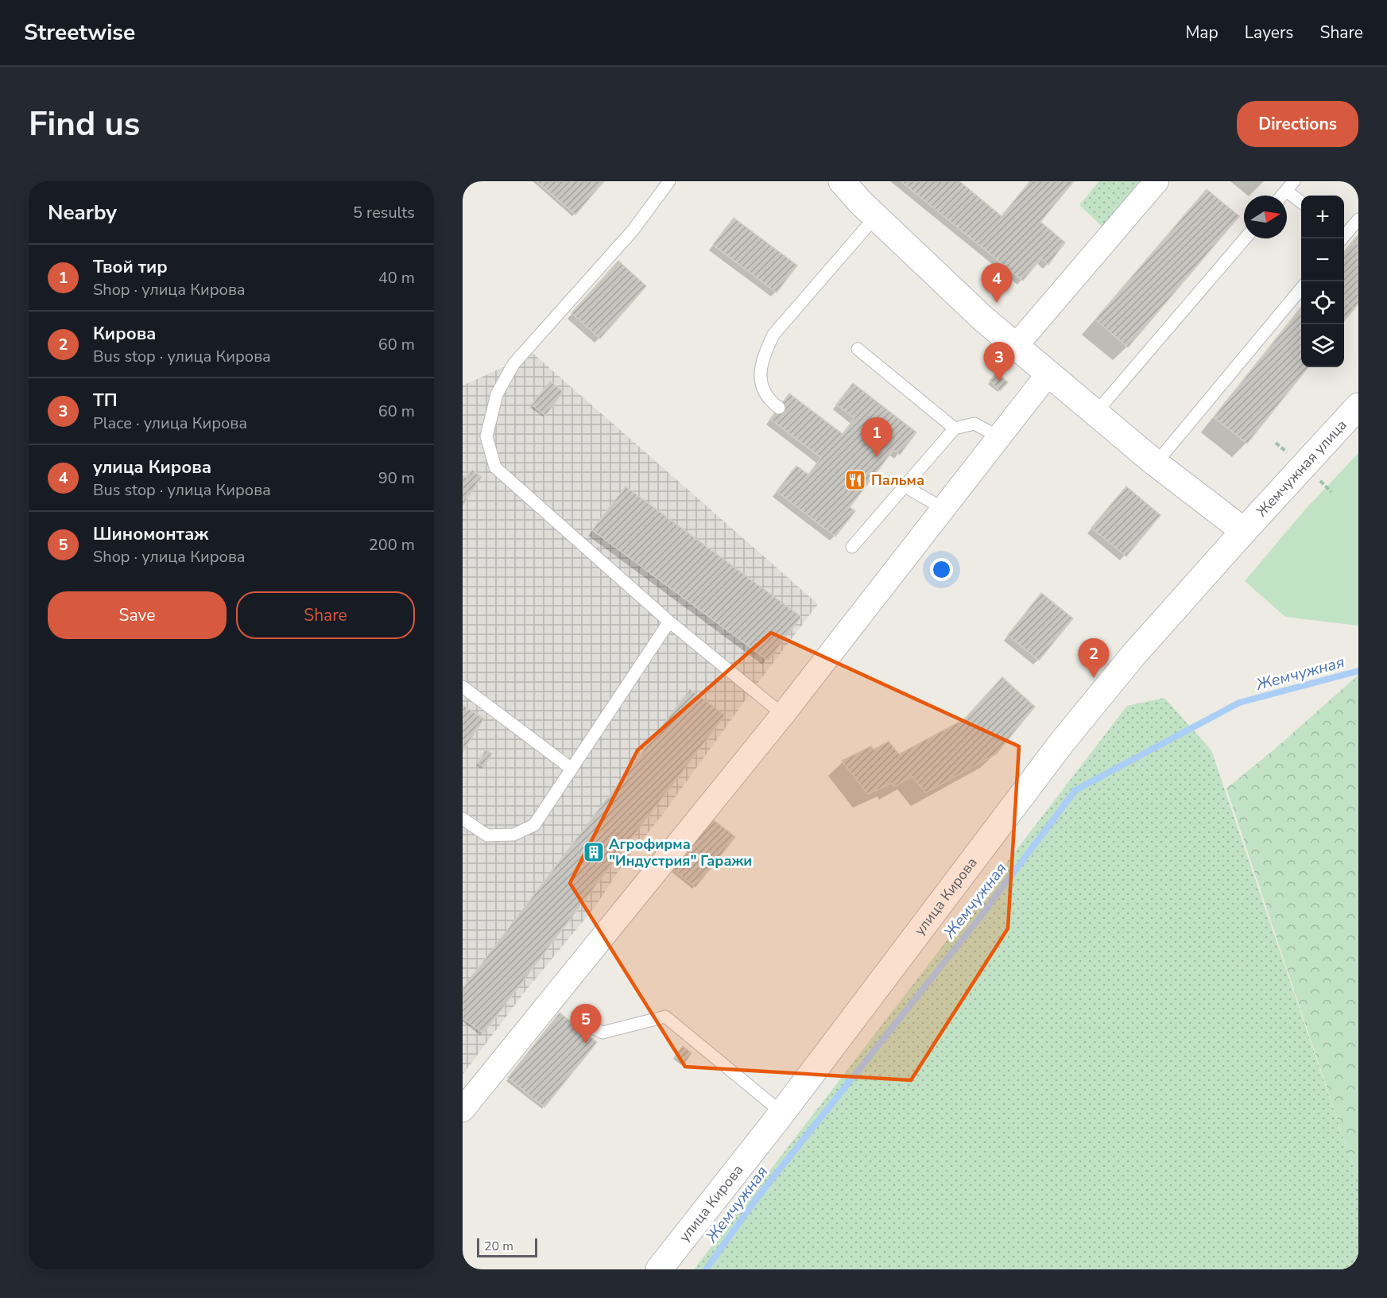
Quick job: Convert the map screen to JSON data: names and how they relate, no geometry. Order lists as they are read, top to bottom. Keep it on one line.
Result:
{"streets":{"street":["Жемчужная улица","улица Кирова"]},"crossings":[["Жемчужная улица","улица Кирова"]],"water":["Жемчужная"],"places":{"restaurant":["Пальма"],"building":["Агрофирма \"Индустрия\" Гаражи"]},"scale_bar":"20 m","north":"right","page":{"header":"Streetwise","nav":["Map","Layers","Share"],"buttons":["Directions",["Save","Share"]],"title":"Find us","heading":["Nearby","5 results"],"map_buttons":["+","−"],"list":[{"mark":"1","name":"Твой тир","note":"Shop · улица Кирова","value":"40 m"},{"mark":"2","name":"Кирова","note":"Bus stop · улица Кирова","value":"60 m"},{"mark":"3","name":"ТП","note":"Place · улица Кирова","value":"60 m"},{"mark":"4","name":"улица Кирова","note":"Bus stop · улица Кирова","value":"90 m"},{"mark":"5","name":"Шиномонтаж","note":"Shop · улица Кирова","value":"200 m"}],"pins":["4","3","1","2","5"],"scale":"20 m"}}
